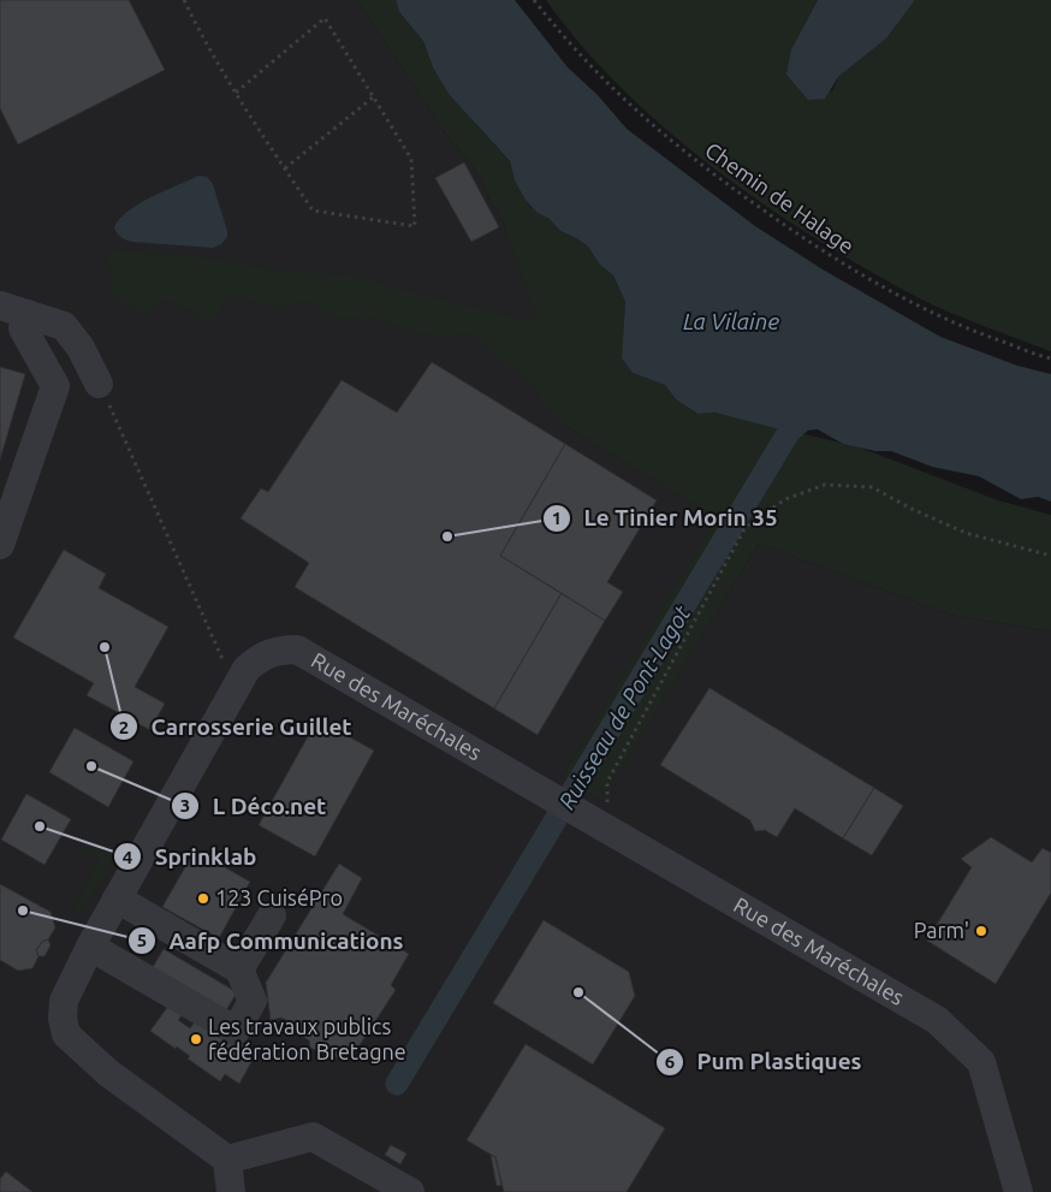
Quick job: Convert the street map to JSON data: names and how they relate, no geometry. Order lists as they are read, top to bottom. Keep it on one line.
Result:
{"streets":{"street":["Rue des Maréchales"],"path":["Chemin de Halage"]},"water":["La Vilaine","Ruisseau de Pont-Lagot"],"places":["Le Tinier Morin 35","Carrosserie Guillet","L Déco.net","Sprinklab","123 CuiséPro","Aafp Communications","Parm'","Pum Plastiques","Les travaux publics fédération Bretagne"]}
